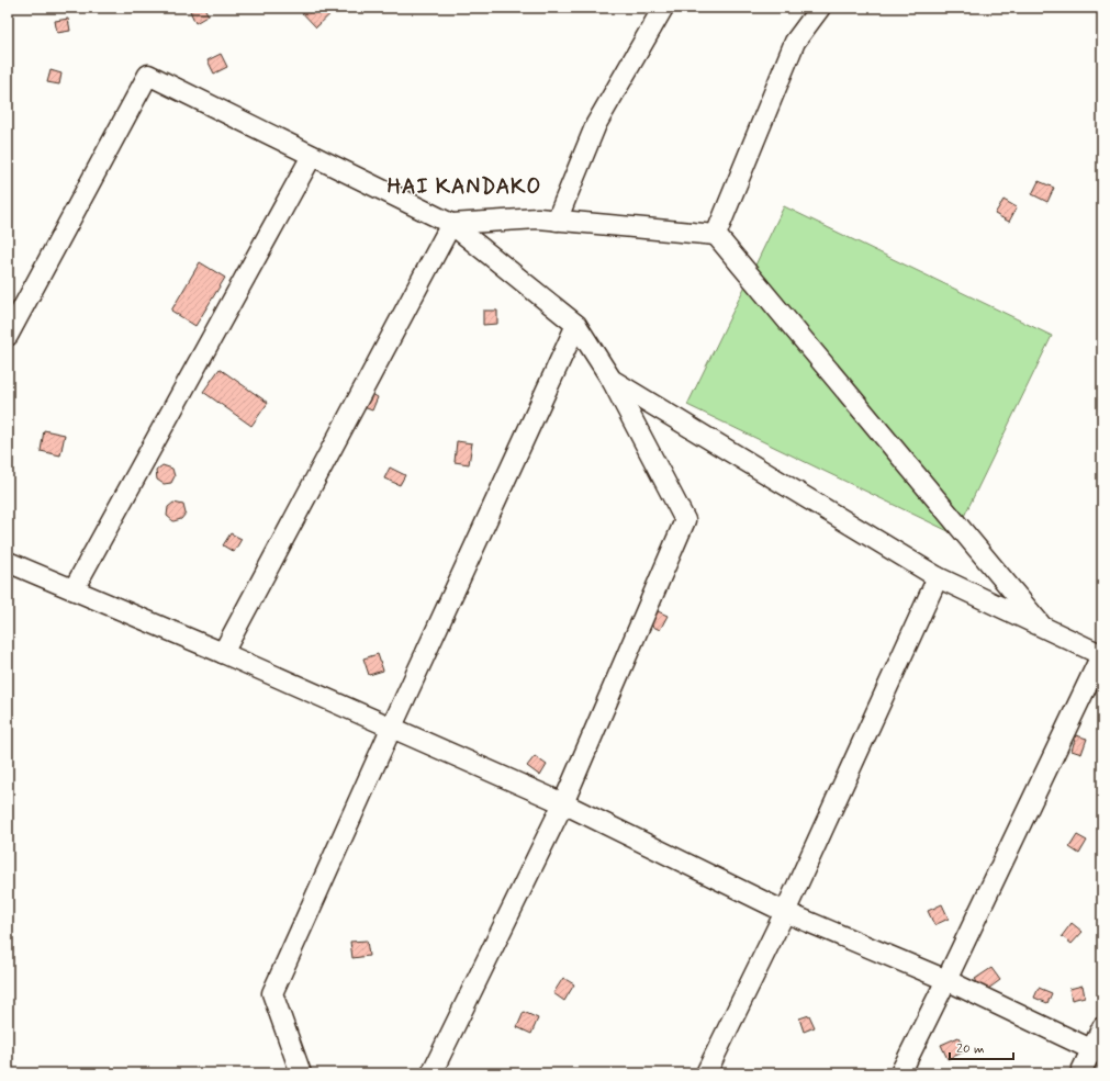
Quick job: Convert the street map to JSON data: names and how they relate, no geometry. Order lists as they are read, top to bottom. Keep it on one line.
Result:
{"districts":["HAI KANDAKO"],"scale_bar":"20 m"}
